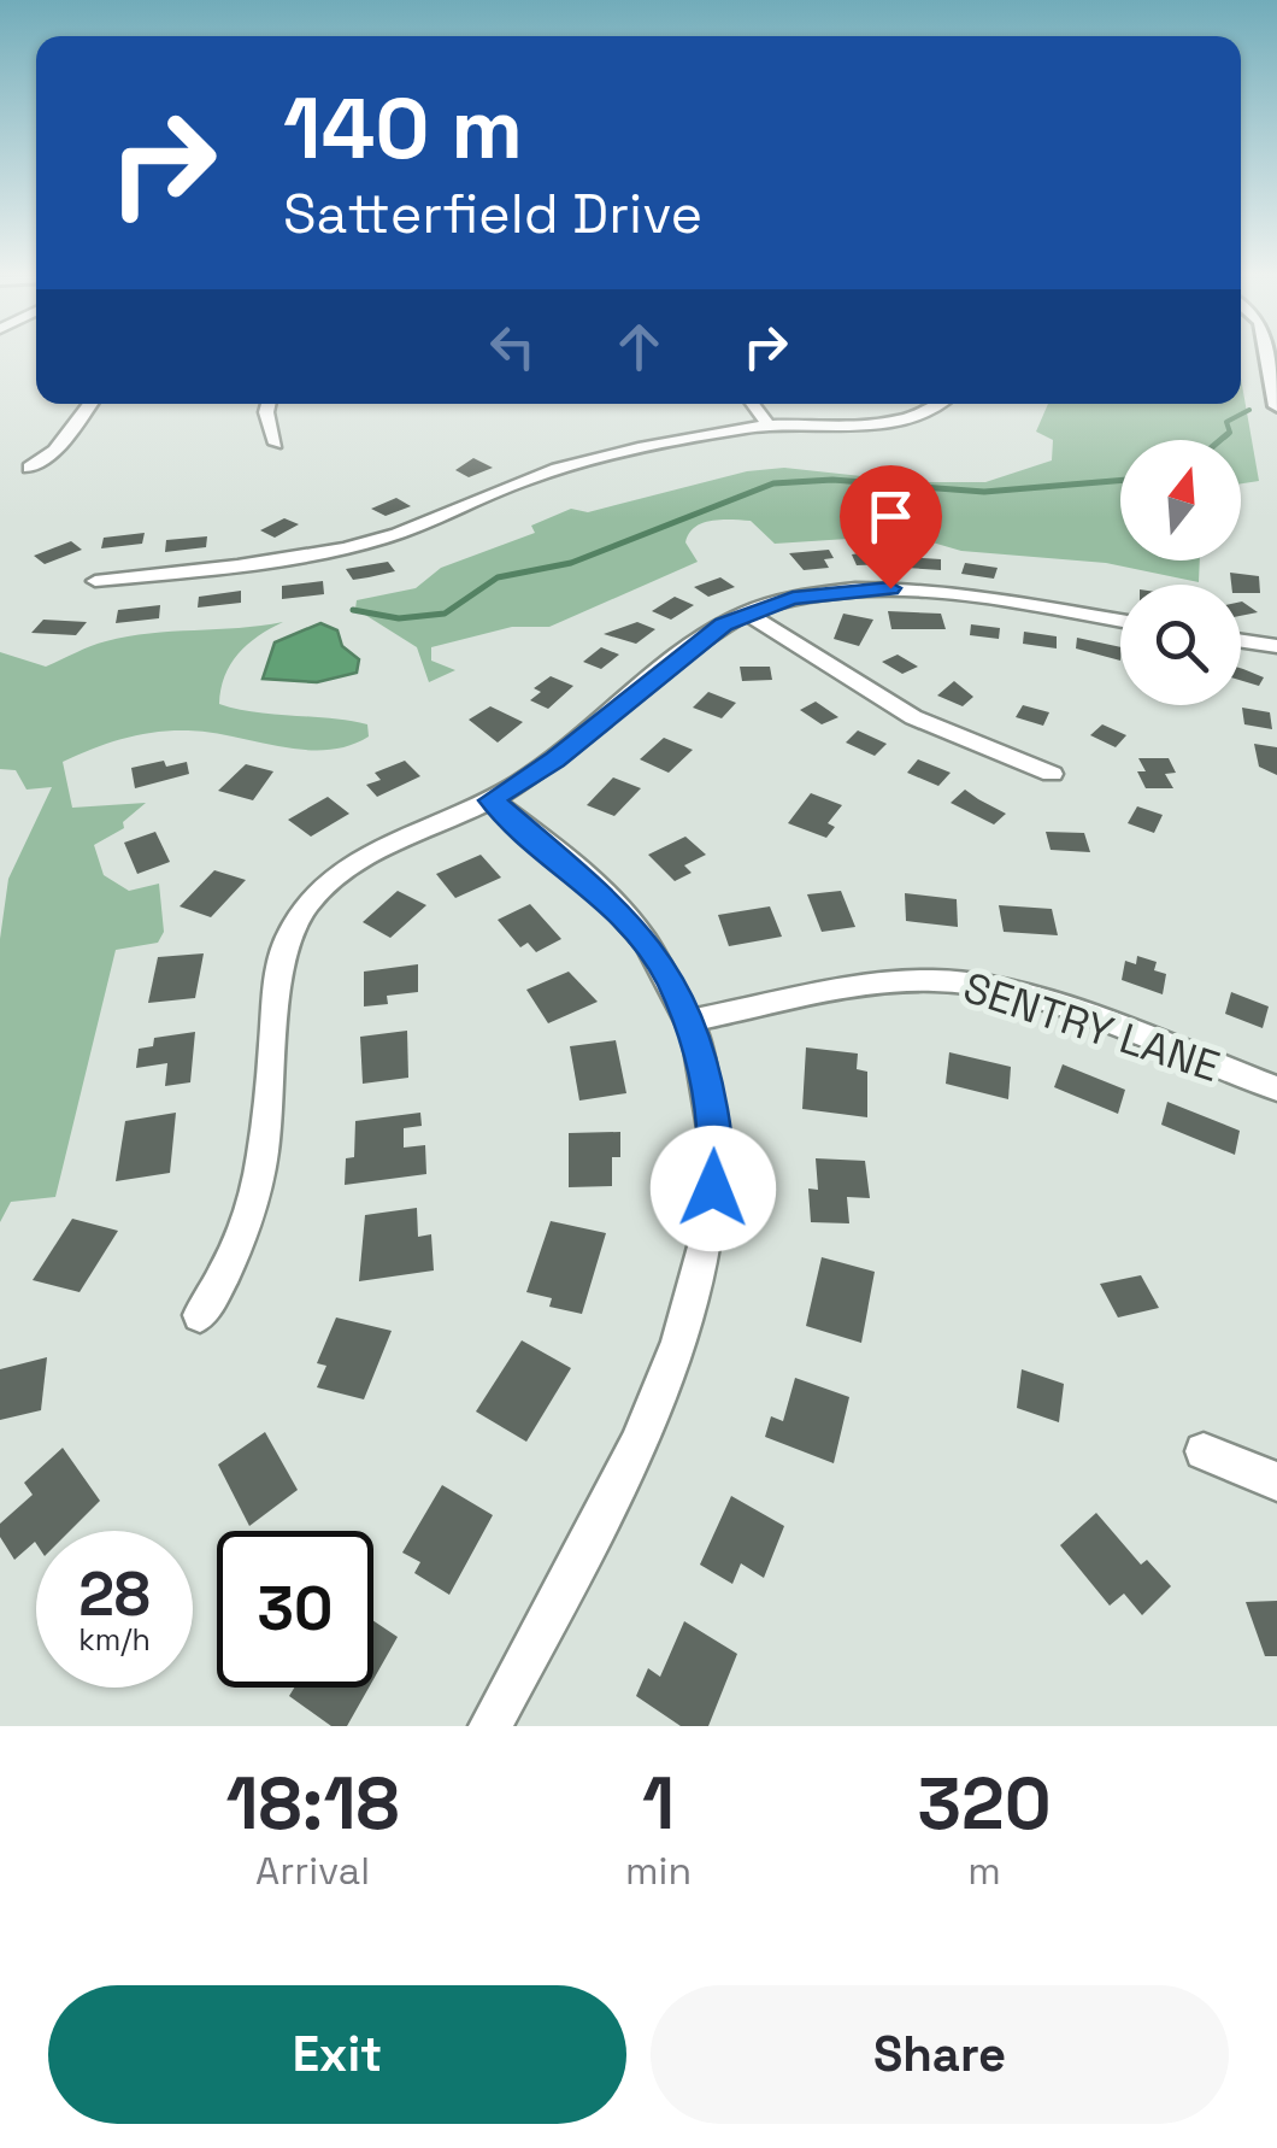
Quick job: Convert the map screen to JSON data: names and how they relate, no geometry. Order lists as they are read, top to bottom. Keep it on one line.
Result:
{"streets":{"street":["SENTRY LANE"]},"north":"top","page":{"turn":["140 m","Satterfield Drive"],"speed":"28 km/h","limit":"30","eta":["18:18","Arrival","1","min","320","m"],"buttons":["Exit","Share"]}}
